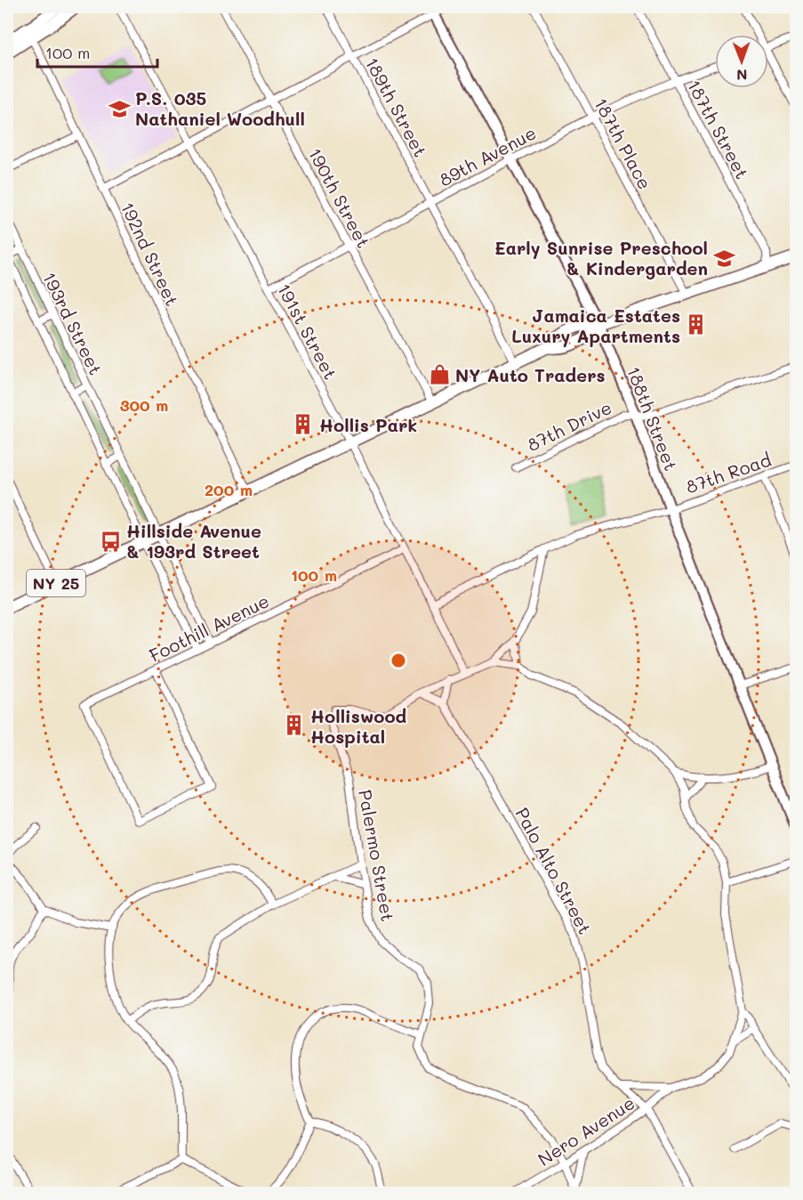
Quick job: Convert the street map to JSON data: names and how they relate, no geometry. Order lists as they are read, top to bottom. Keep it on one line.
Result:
{"streets":{"main road":["NY 25"],"street":["189th Street","187th Street","187th Place","89th Avenue","190th Street","192nd Street","193rd Street","191st Street","188th Street","87th Drive","87th Road","Foothill Avenue","Palermo Street","Palo Alto Street","Nero Avenue"]},"crossings":[["189th Street","89th Avenue"],["189th Street","NY 25"],["187th Street","89th Avenue"],["187th Street","NY 25"],["187th Place","89th Avenue"],["187th Place","NY 25"],["89th Avenue","190th Street"],["89th Avenue","191st Street"],["89th Avenue","188th Street"],["190th Street","NY 25"],["192nd Street","NY 25"],["193rd Street","NY 25"],["193rd Street","Foothill Avenue"],["191st Street","87th Road"],["191st Street","NY 25"],["191st Street","Foothill Avenue"],["188th Street","87th Drive"],["188th Street","87th Road"],["188th Street","NY 25"],["Palermo Street","Nero Avenue"],["Palo Alto Street","Nero Avenue"]],"places":{"school or university":["P.S. 035 Nathaniel Woodhull","Early Sunrise Preschool & Kindergarden"],"building":["Jamaica Estates Luxury Apartments","Hollis Park","Holliswood Hospital"],"shop":["NY Auto Traders"],"bus stop":["Hillside Avenue & 193rd Street"]},"scale_bar":"100 m","north":"bottom","rings":["300 m","200 m","100 m"]}
